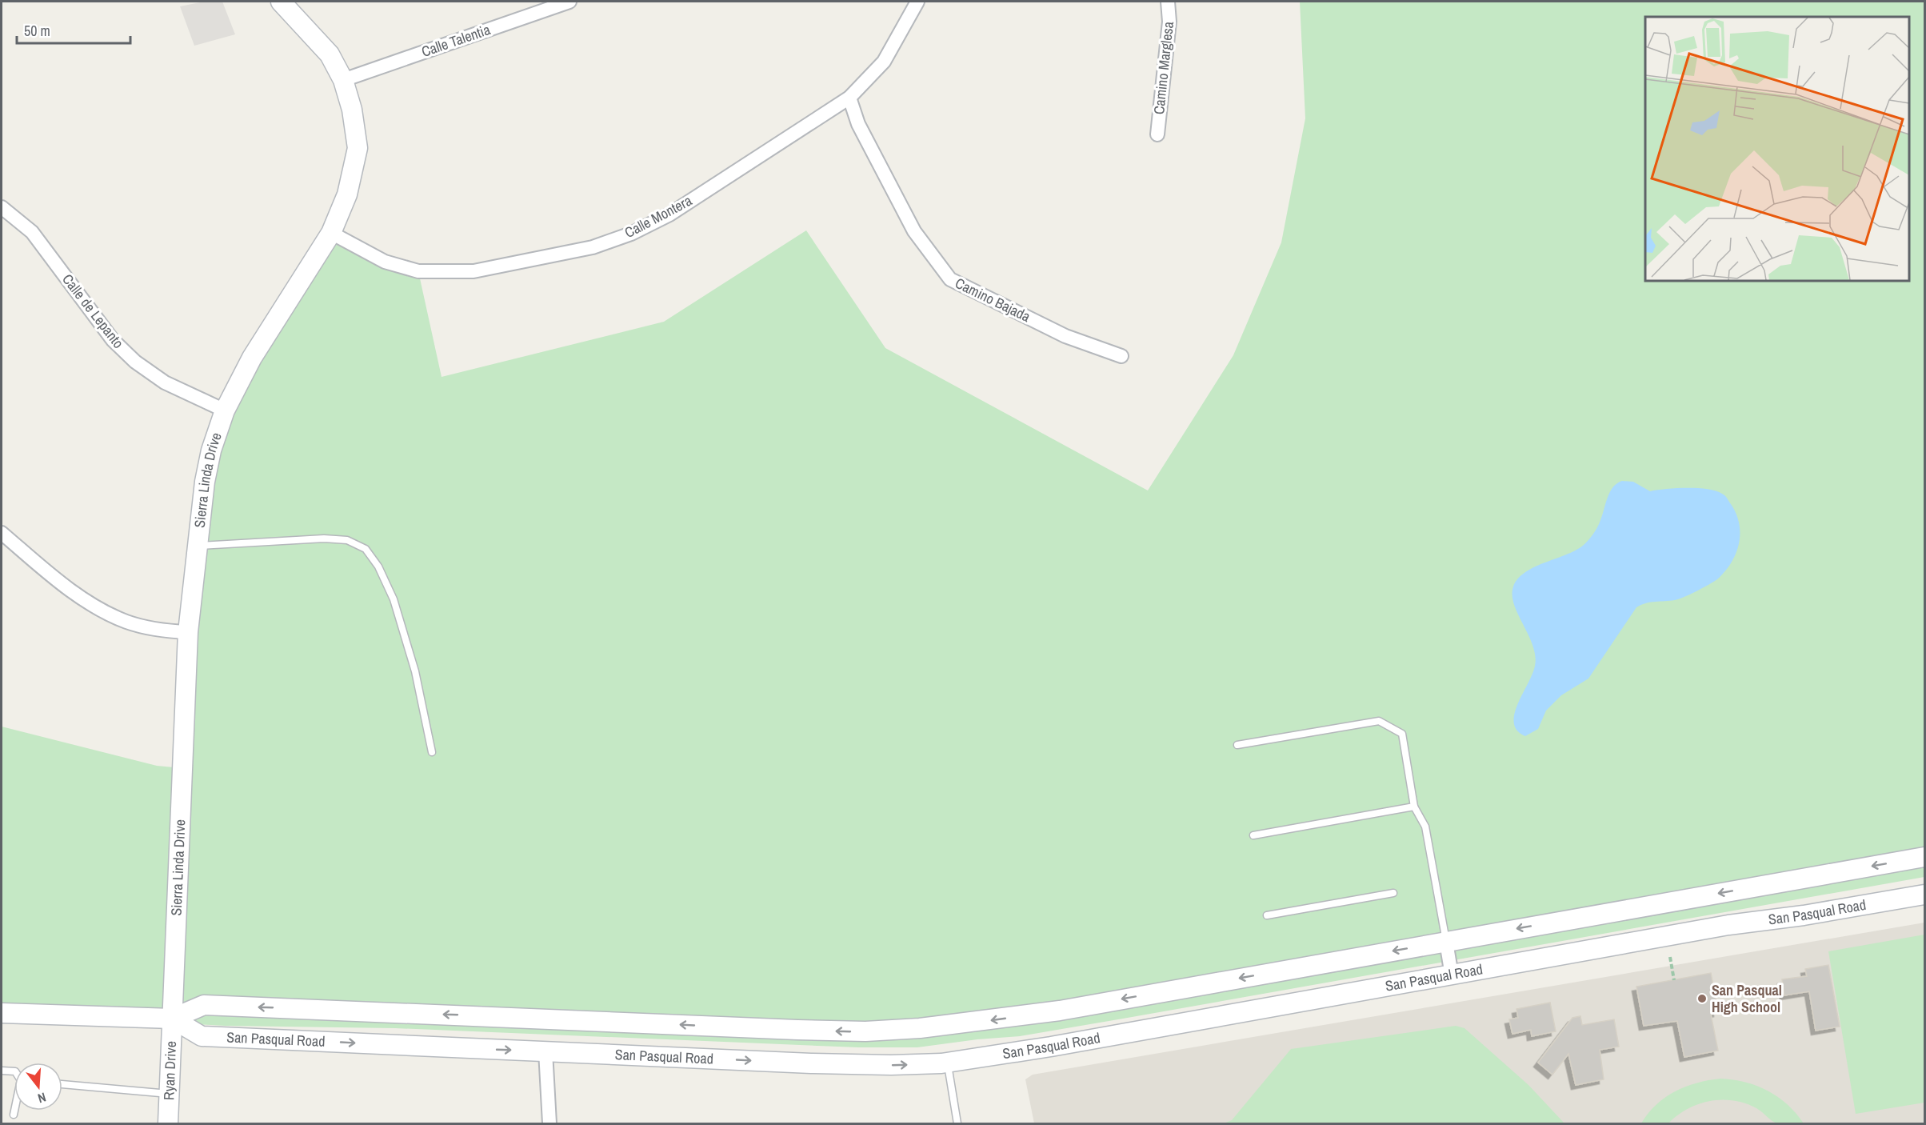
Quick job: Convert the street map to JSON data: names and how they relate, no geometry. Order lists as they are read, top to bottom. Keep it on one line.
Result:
{"streets":{"main road":["Sierra Linda Drive","San Pasqual Road","Ryan Drive"],"street":["Calle Talentia","Camino Marglesa","Calle Montera","Camino Bajada","Calle de Lepanto"]},"crossings":[["Calle Talentia","Sierra Linda Drive"],["Calle Montera","Camino Bajada"],["Calle Montera","Sierra Linda Drive"],["Calle de Lepanto","Sierra Linda Drive"],["Sierra Linda Drive","San Pasqual Road"],["Sierra Linda Drive","Ryan Drive"],["San Pasqual Road","Ryan Drive"]],"places":["San Pasqual High School"],"scale_bar":"50 m","north":"bottom"}
